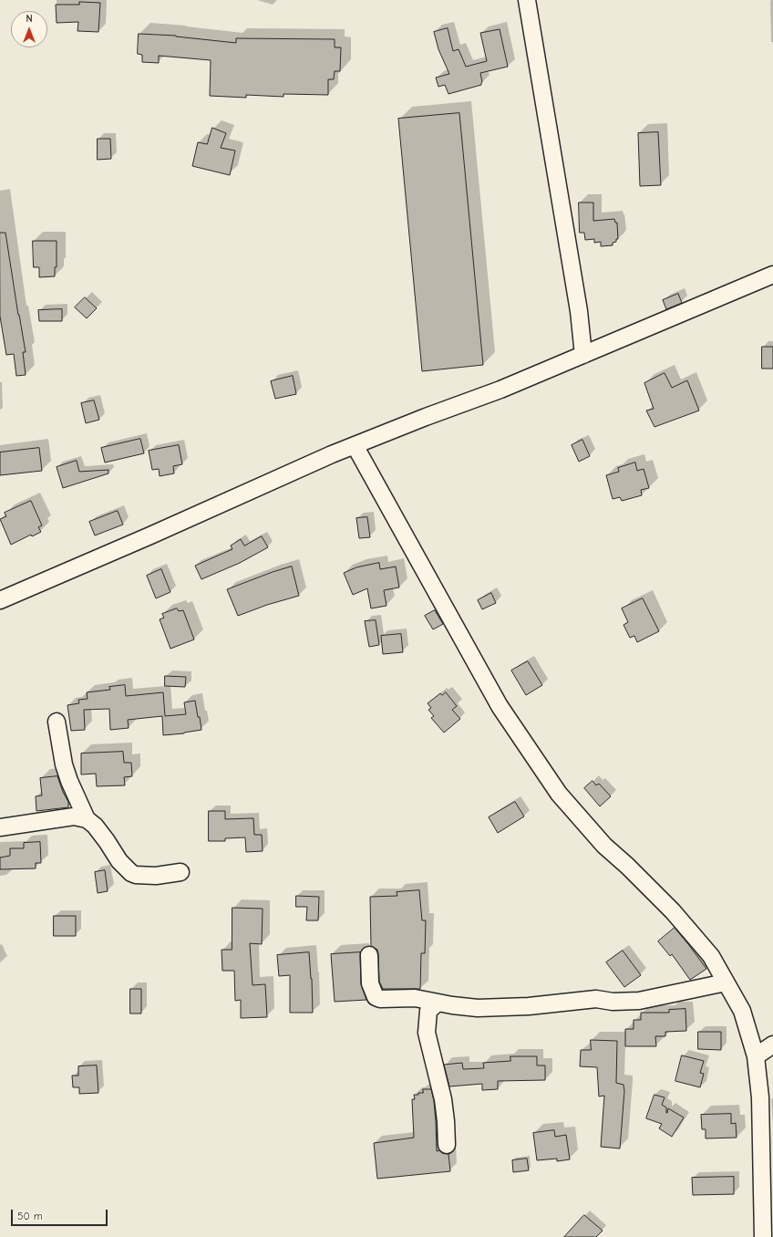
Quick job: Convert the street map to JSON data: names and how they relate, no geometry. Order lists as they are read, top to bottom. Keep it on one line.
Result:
{"scale_bar":"50 m","north":"top"}
